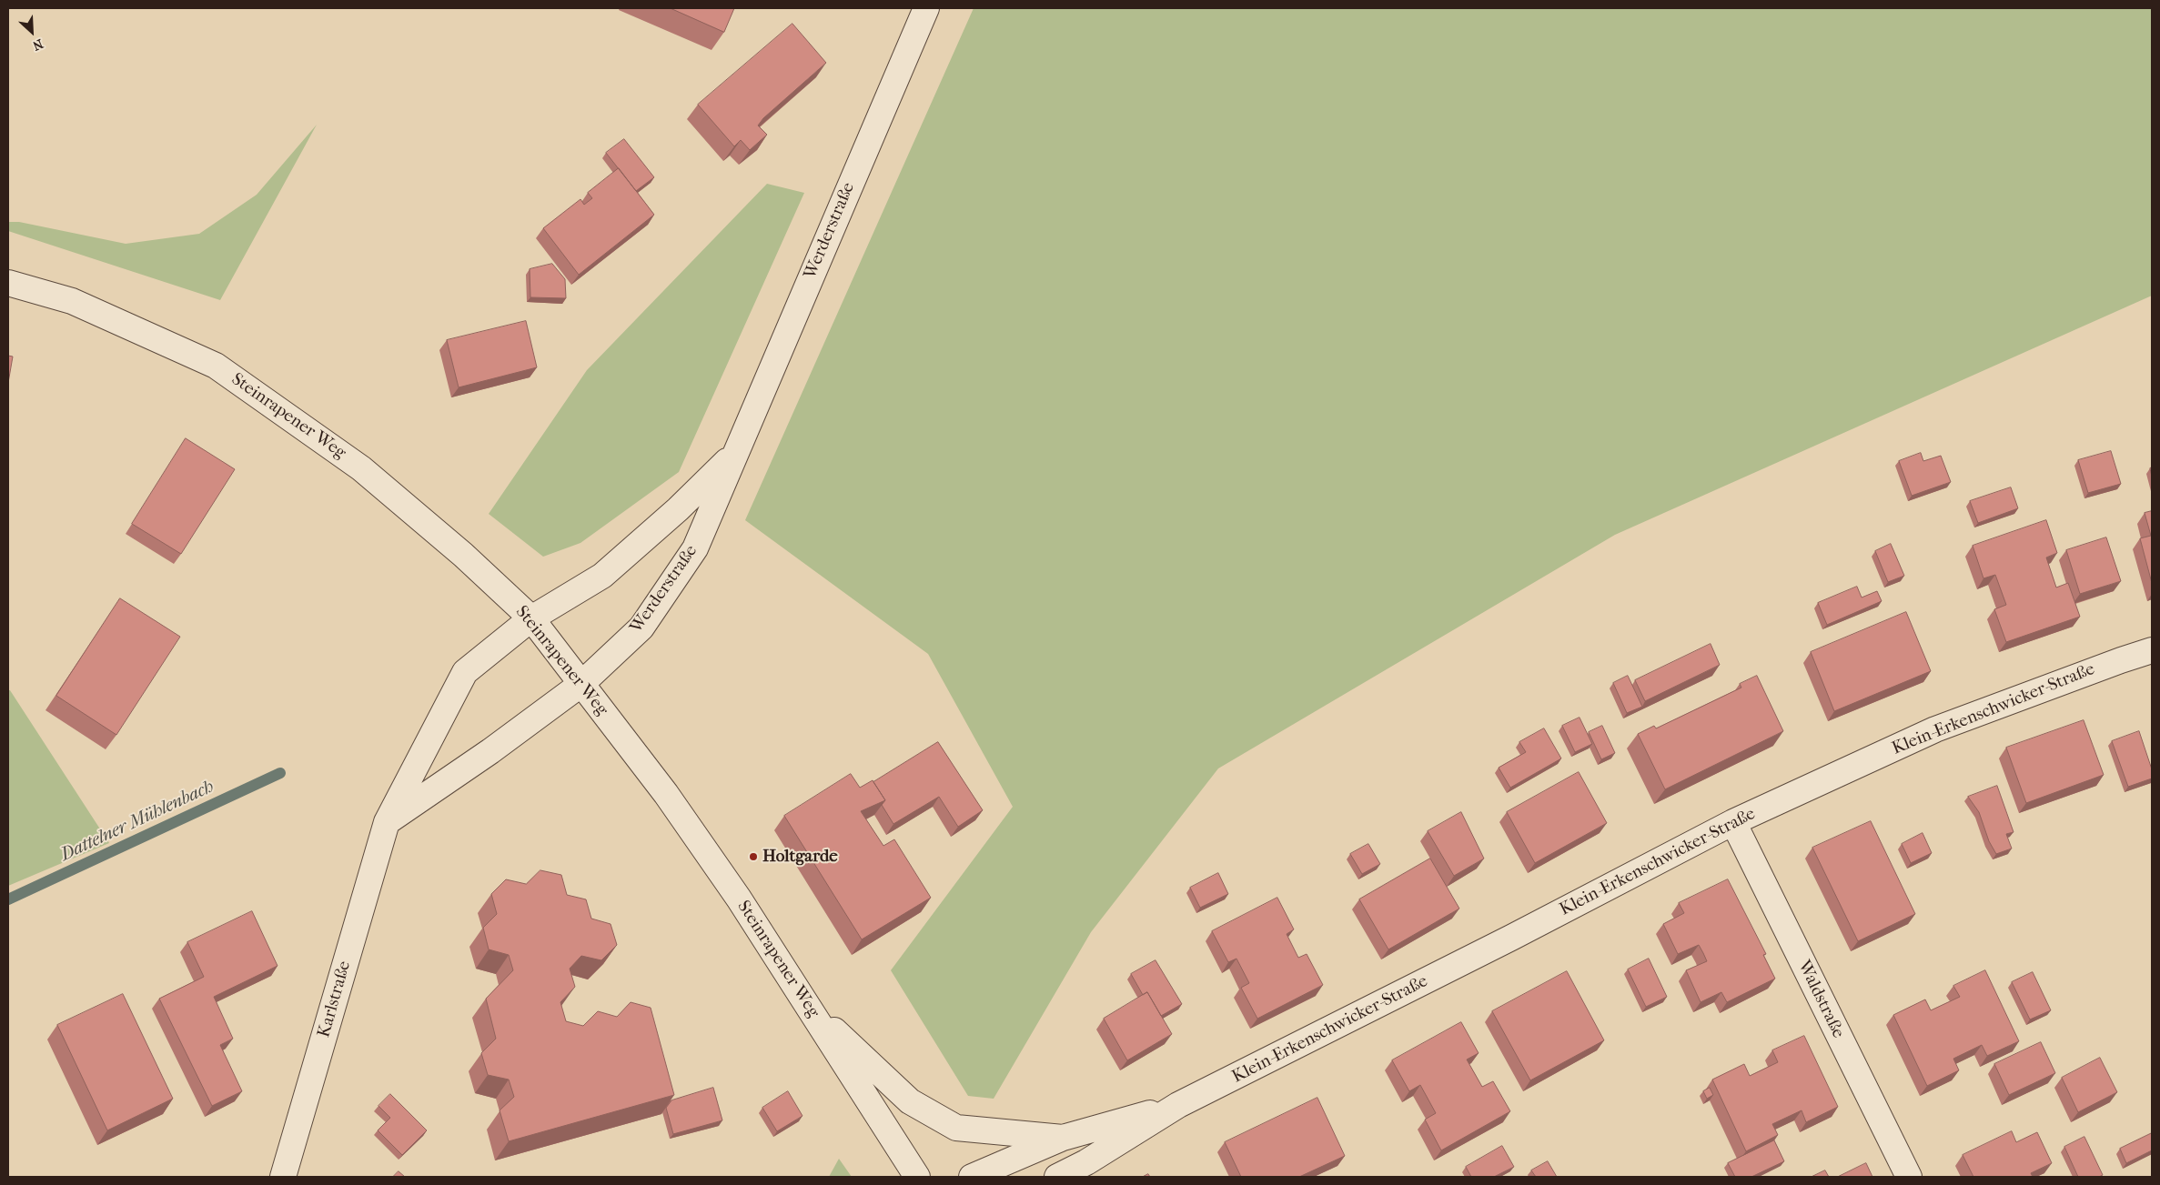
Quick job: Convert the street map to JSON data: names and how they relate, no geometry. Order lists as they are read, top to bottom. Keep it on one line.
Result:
{"streets":{"street":["Werderstraße","Steinrapener Weg","Klein-Erkenschwicker-Straße","Karlstraße","Waldstraße"]},"crossings":[["Werderstraße","Steinrapener Weg"],["Werderstraße","Karlstraße"],["Steinrapener Weg","Klein-Erkenschwicker-Straße"],["Steinrapener Weg","Karlstraße"],["Klein-Erkenschwicker-Straße","Waldstraße"]],"water":["Dattelner Mühlenbach"],"places":["Holtgarde"],"north":"bottom right"}
